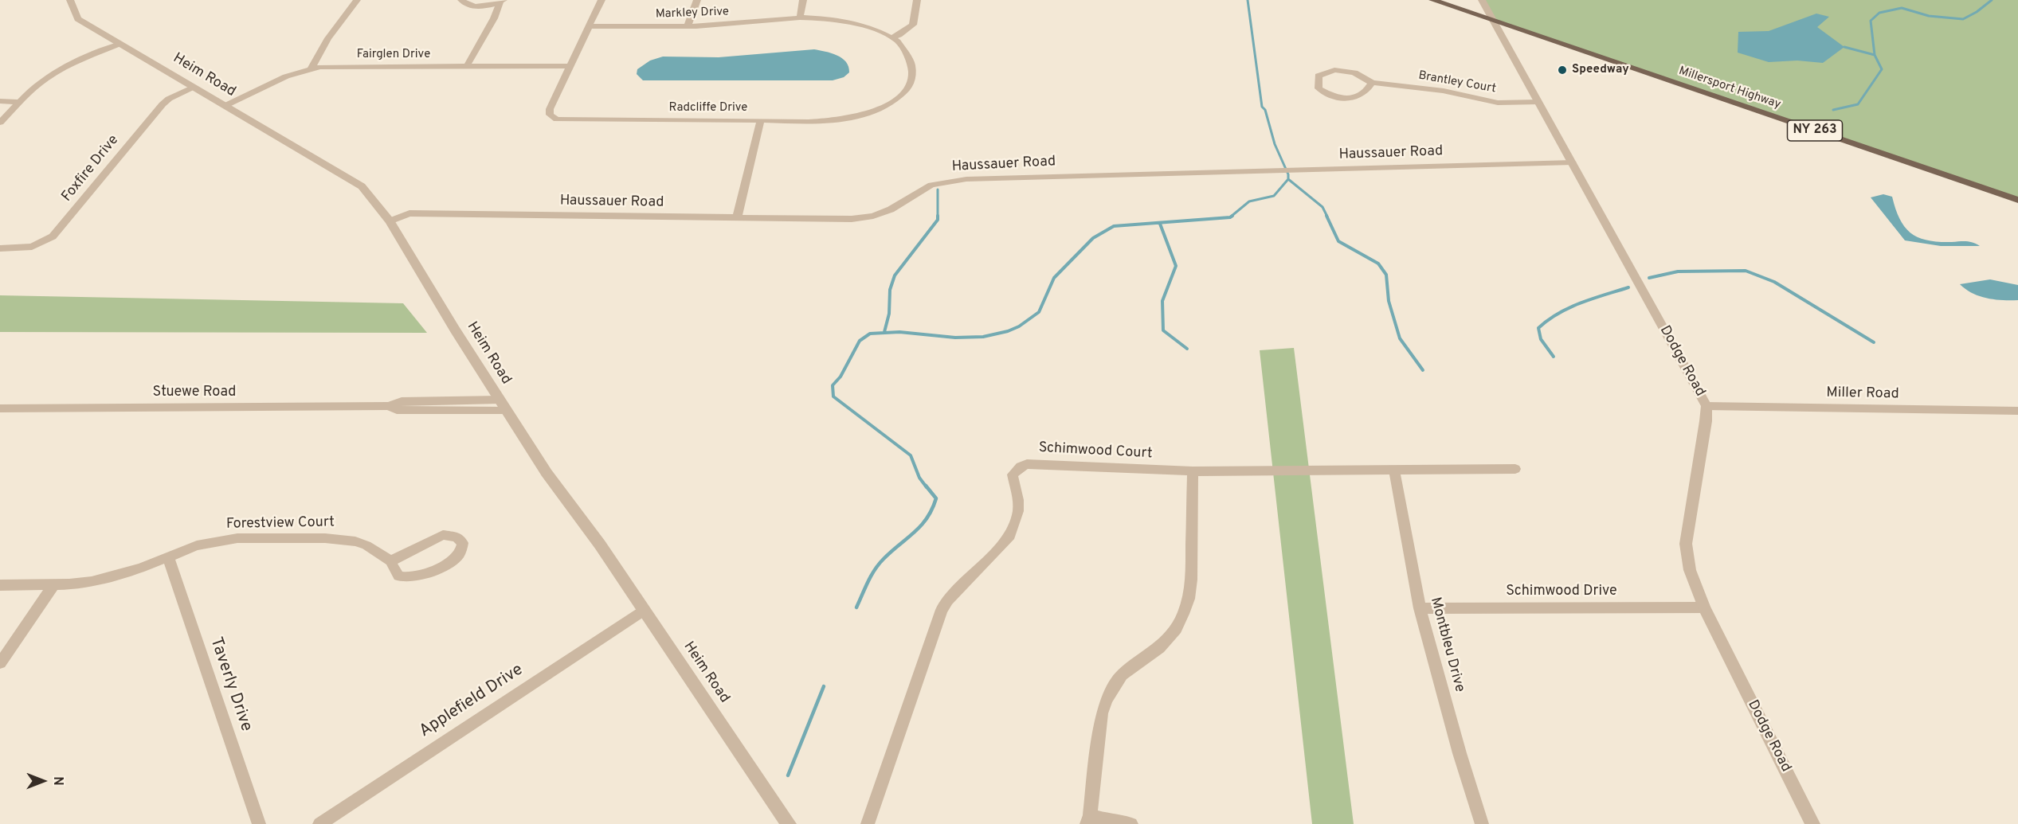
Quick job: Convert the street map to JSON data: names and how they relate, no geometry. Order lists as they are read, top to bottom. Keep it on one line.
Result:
{"streets":{"main road":["Millersport Highway","NY 263"],"street":["Markley Drive","Fairglen Drive","Heim Road","Brantley Court","Radcliffe Drive","Haussauer Road","Foxfire Drive","Dodge Road","Stuewe Road","Miller Road","Schimwood Court","Forestview Court","Schimwood Drive","Montbleu Drive","Taverly Drive","Applefield Drive"]},"crossings":[["Markley Drive","Radcliffe Drive"],["Fairglen Drive","Heim Road"],["Fairglen Drive","Radcliffe Drive"],["Heim Road","Haussauer Road"],["Heim Road","Foxfire Drive"],["Heim Road","Stuewe Road"],["Heim Road","Applefield Drive"],["Brantley Court","Dodge Road"],["Millersport Highway","Dodge Road"],["Radcliffe Drive","Haussauer Road"],["Haussauer Road","Dodge Road"],["Dodge Road","Miller Road"],["Dodge Road","Schimwood Drive"],["Schimwood Court","Montbleu Drive"],["Forestview Court","Taverly Drive"],["Schimwood Drive","Montbleu Drive"]],"places":["Speedway"],"north":"right"}
